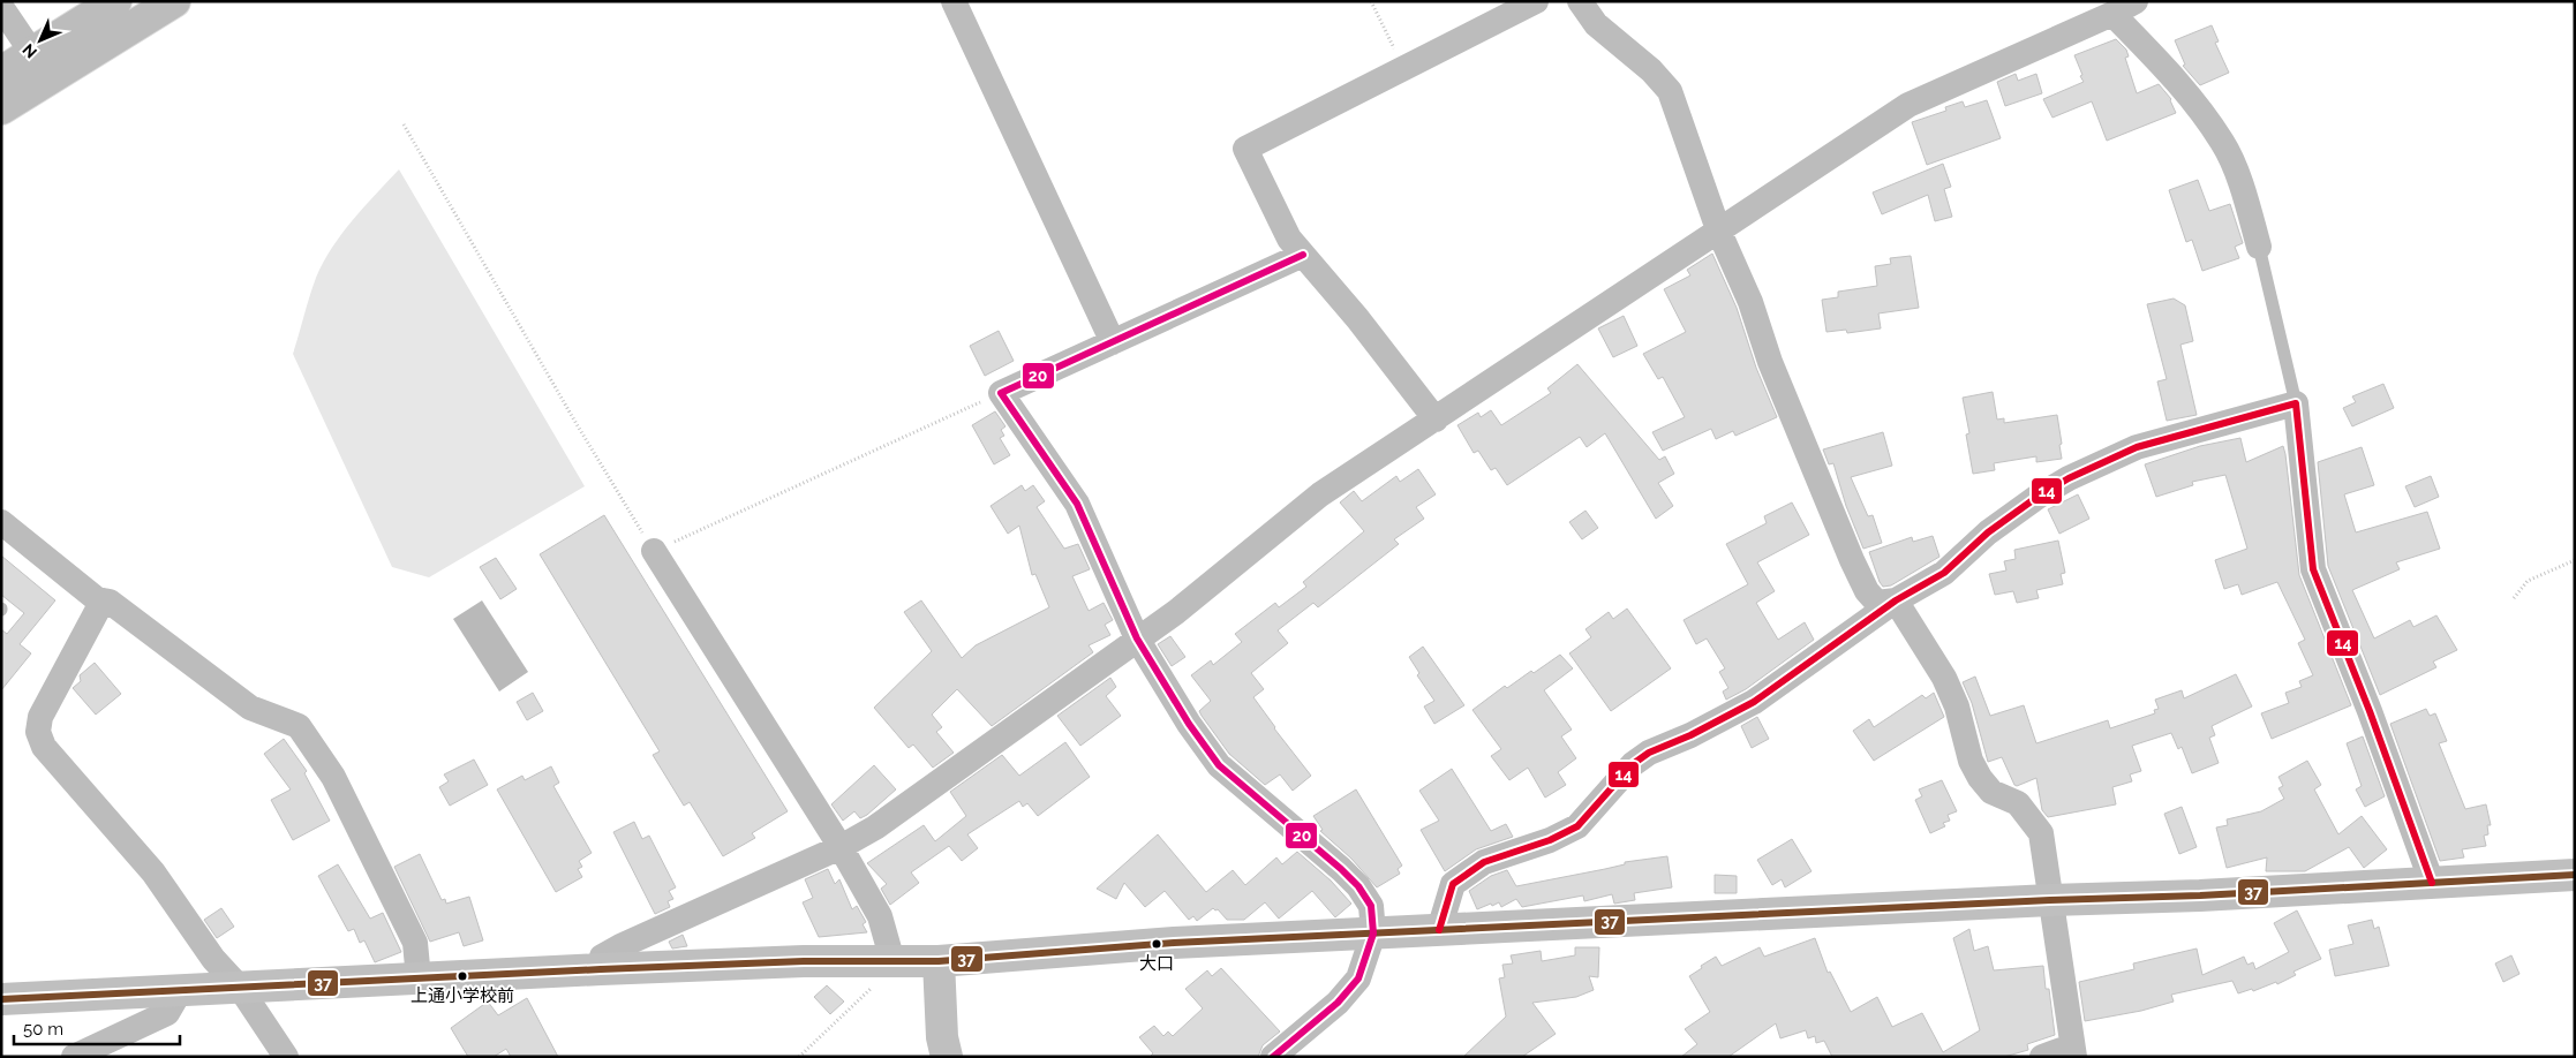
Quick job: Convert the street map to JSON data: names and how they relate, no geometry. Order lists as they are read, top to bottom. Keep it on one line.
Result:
{"places":["大口","上通小学校前"],"lines":["transit line 20","transit line 14","transit line 37"],"scale_bar":"50 m","north":"bottom left"}
